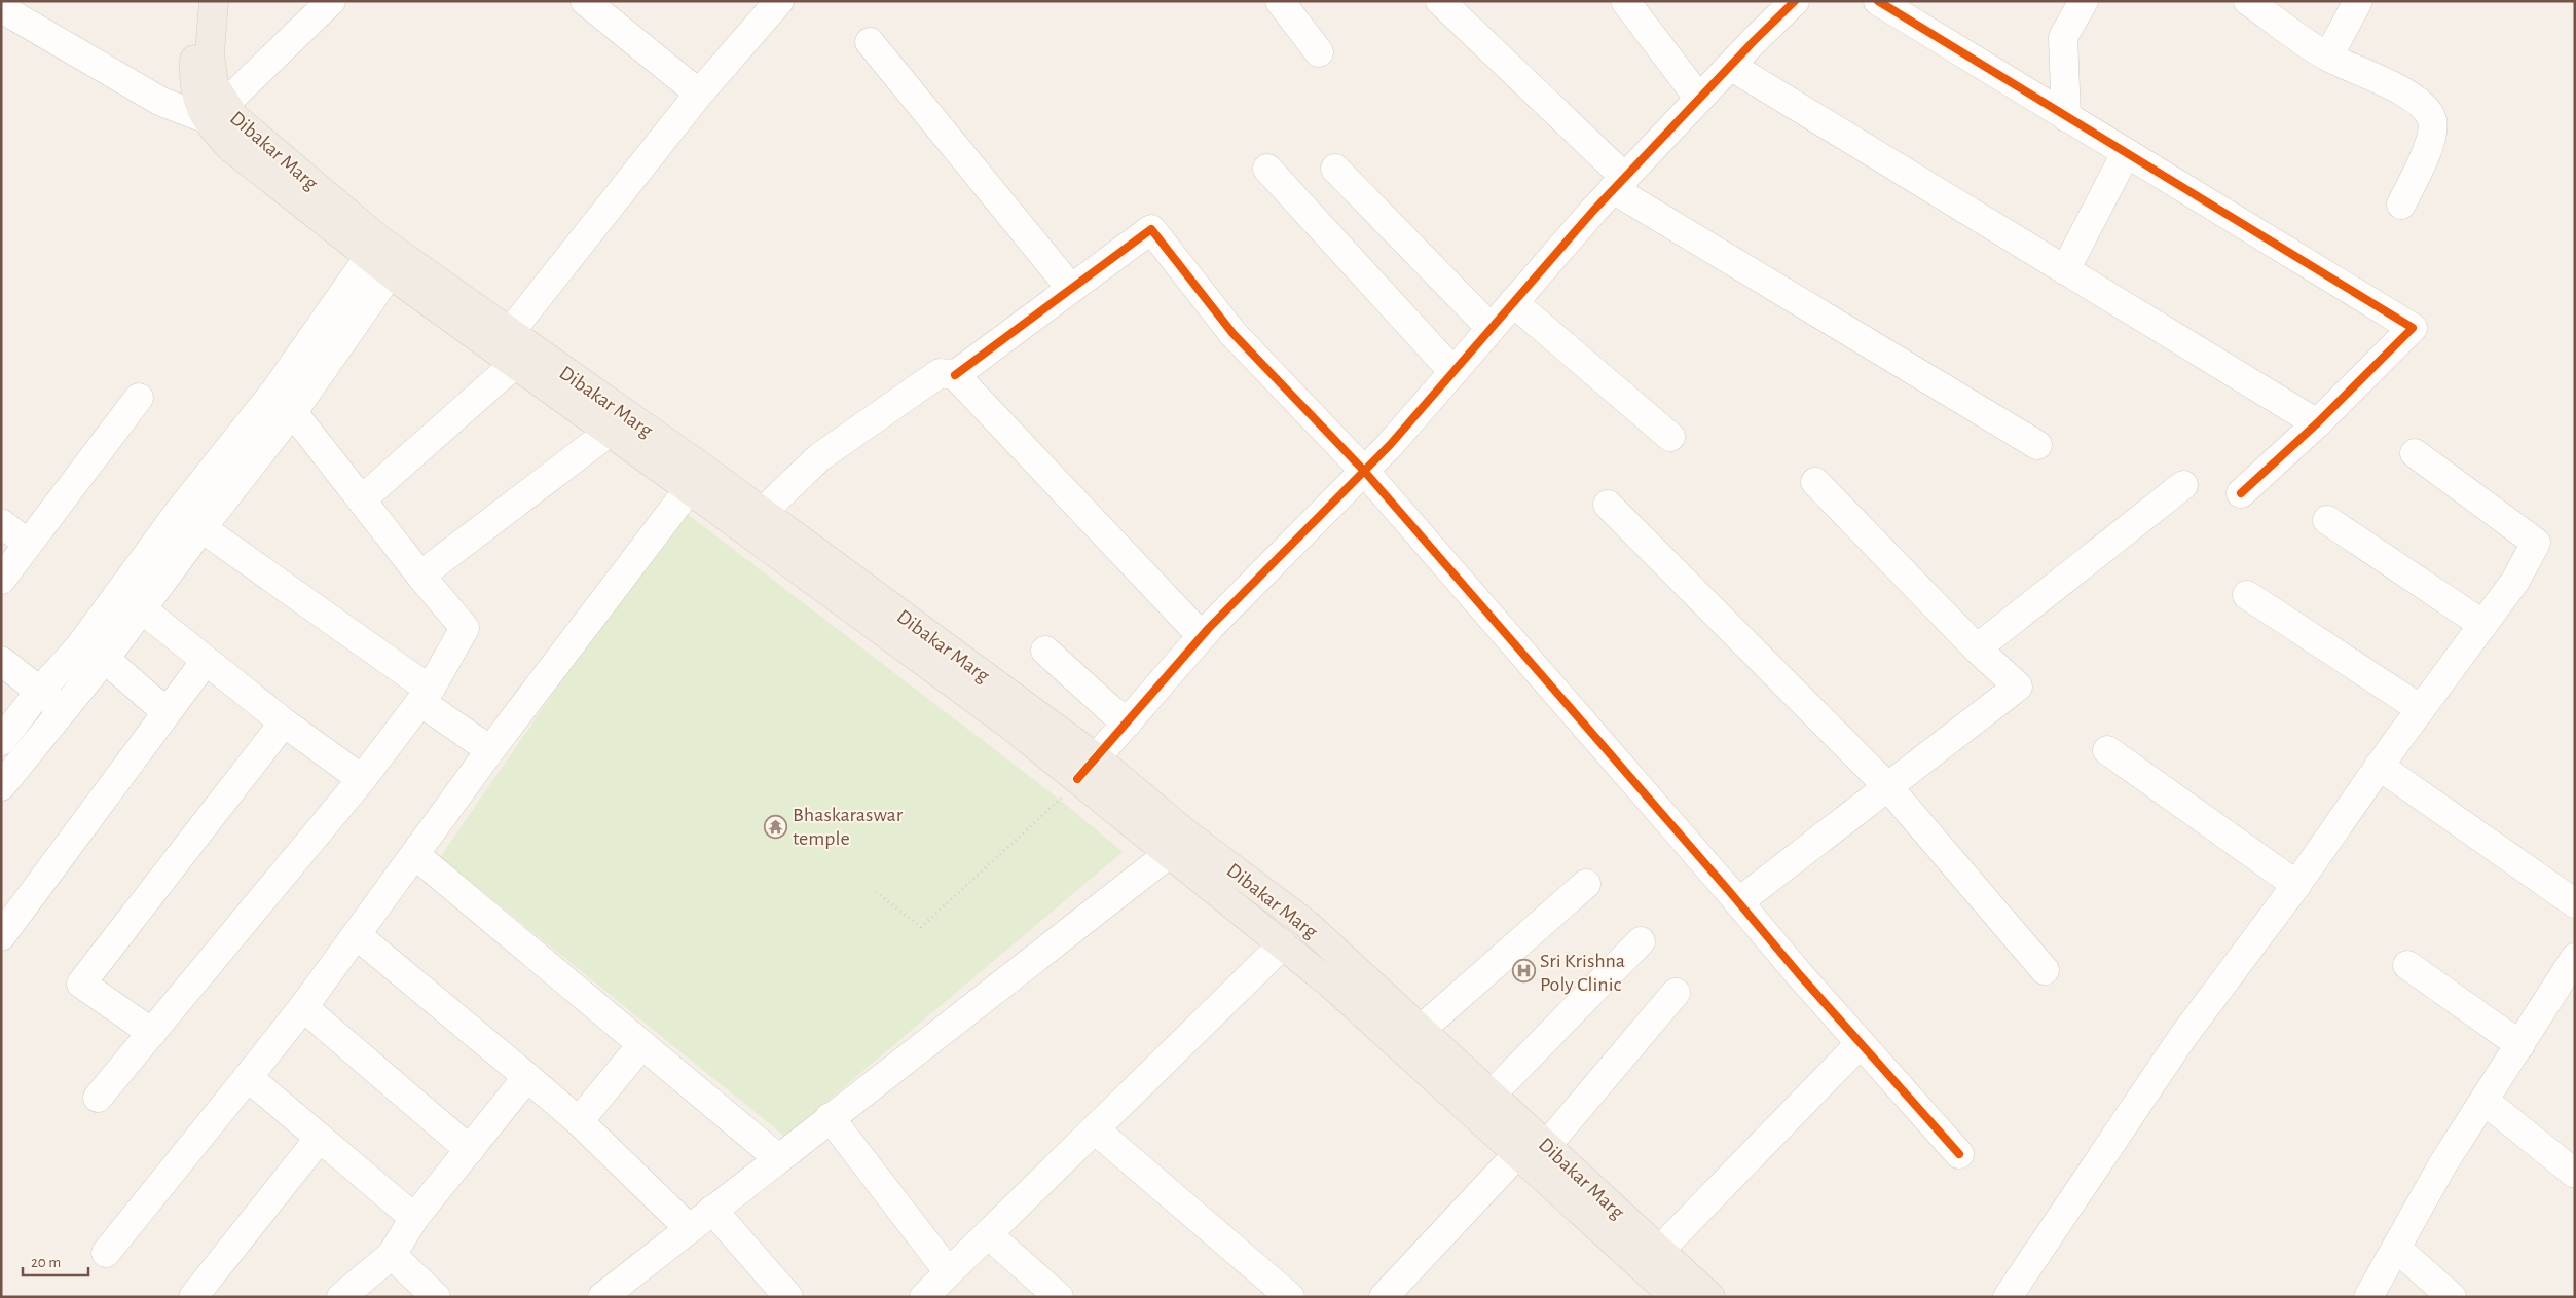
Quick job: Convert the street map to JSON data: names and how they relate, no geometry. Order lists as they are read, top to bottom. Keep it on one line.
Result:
{"streets":{"main road":["Dibakar Marg"]},"places":{"temple":["Bhaskaraswar temple"],"hospital":["Sri Krishna Poly Clinic"]},"scale_bar":"20 m"}
